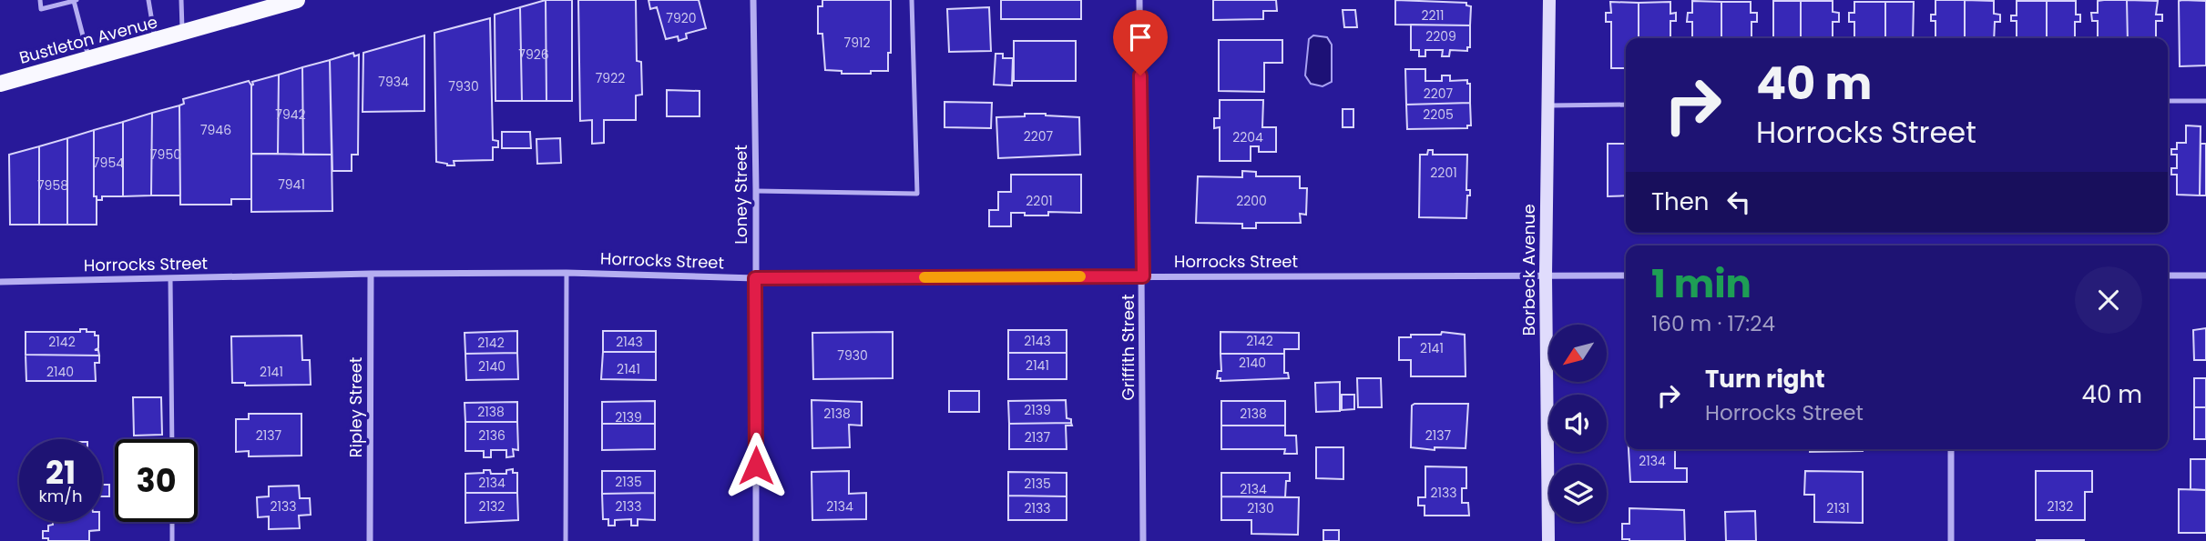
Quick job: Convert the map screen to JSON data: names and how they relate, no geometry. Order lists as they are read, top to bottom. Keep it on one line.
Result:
{"streets":{"main road":["Bustleton Avenue"],"street":["Loney Street","Horrocks Street","Borbeck Avenue","Griffith Street","Ripley Street"]},"crossings":[["Loney Street","Horrocks Street"],["Horrocks Street","Borbeck Avenue"],["Horrocks Street","Griffith Street"],["Horrocks Street","Ripley Street"]],"house_numbers":["2211","7920","2209","7912","7926","7922","7934","7930","2207","7942","2205","7946","2207","2204","7950","7954","2201","7941","7958","2201","2200","2143","2142","2142","2143","2142","2141","7930","2140","2141","2140","2141","2140","2141","2139","2138","2138","2138","2139","2137","2136","2137","2137","2134","2135","2134","2135","2134","2133","2133","2132","2133","2134","2132","2133","2130","2131"],"north":"bottom left","page":{"turn":["40 m","Horrocks Street"],"then":"Then","heading":["1 min","160 m · 17:24"],"list":[{"name":"Turn right","note":"Horrocks Street","value":"40 m"}],"speed":"21 km/h","limit":"30"}}
